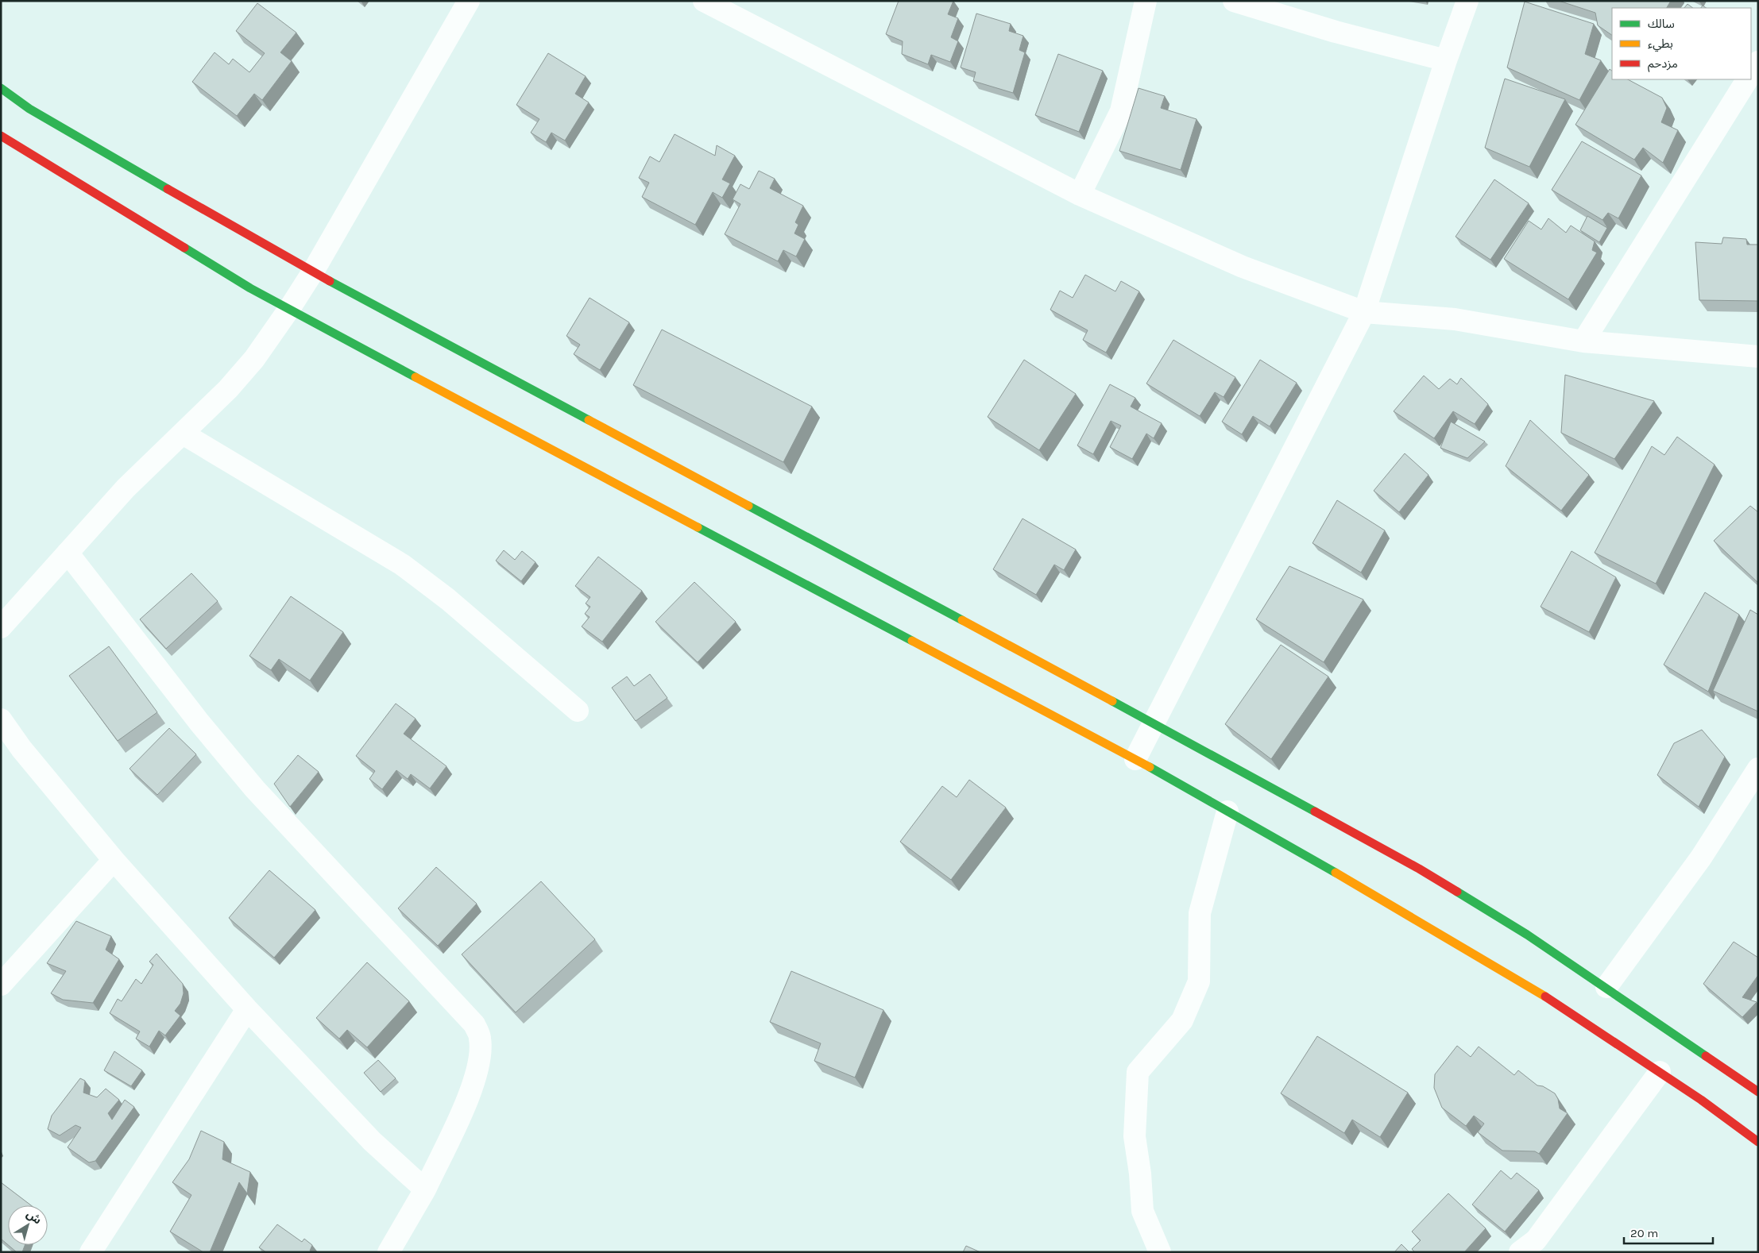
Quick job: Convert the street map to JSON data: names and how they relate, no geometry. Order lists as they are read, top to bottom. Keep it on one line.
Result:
{"legend":["سالك","بطيء","مزدحم"],"scale_bar":"20 m","north":"top right"}
